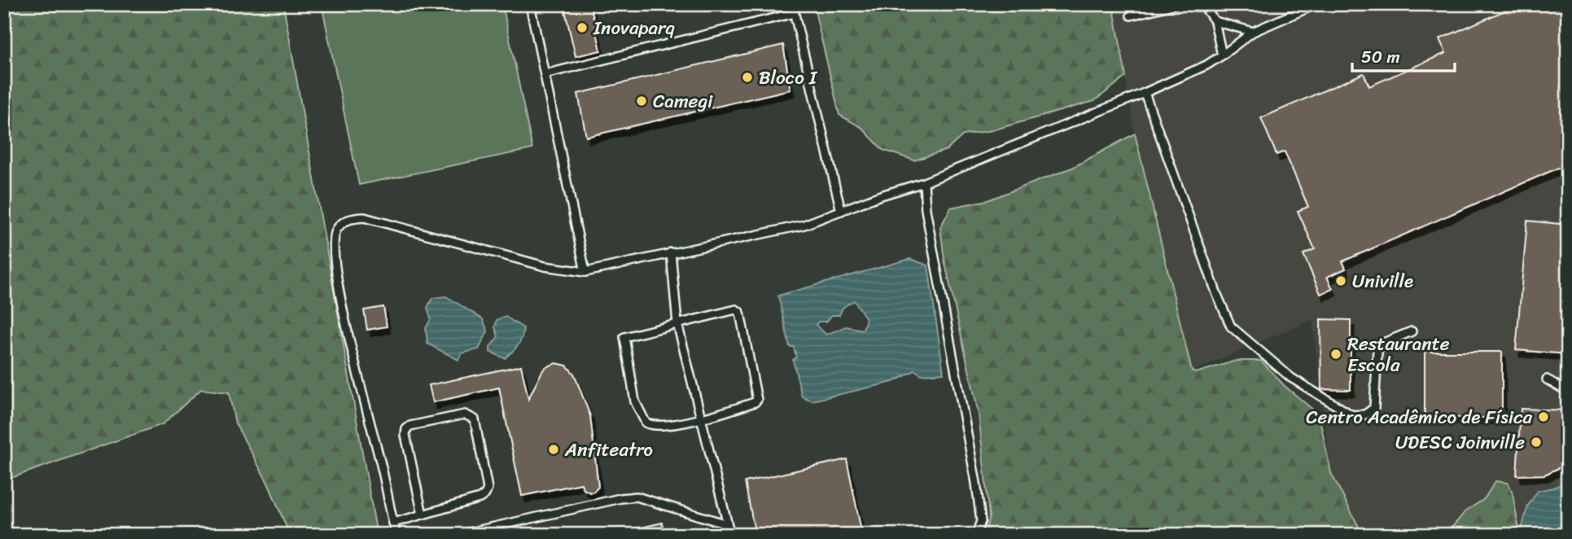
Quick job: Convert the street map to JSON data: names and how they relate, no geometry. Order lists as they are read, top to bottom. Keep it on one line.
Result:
{"places":["Inovaparq","Bloco I","Camegi","Univille","Restaurante Escola","Centro Acadêmico de Física","UDESC Joinville","Anfiteatro"],"scale_bar":"50 m"}
